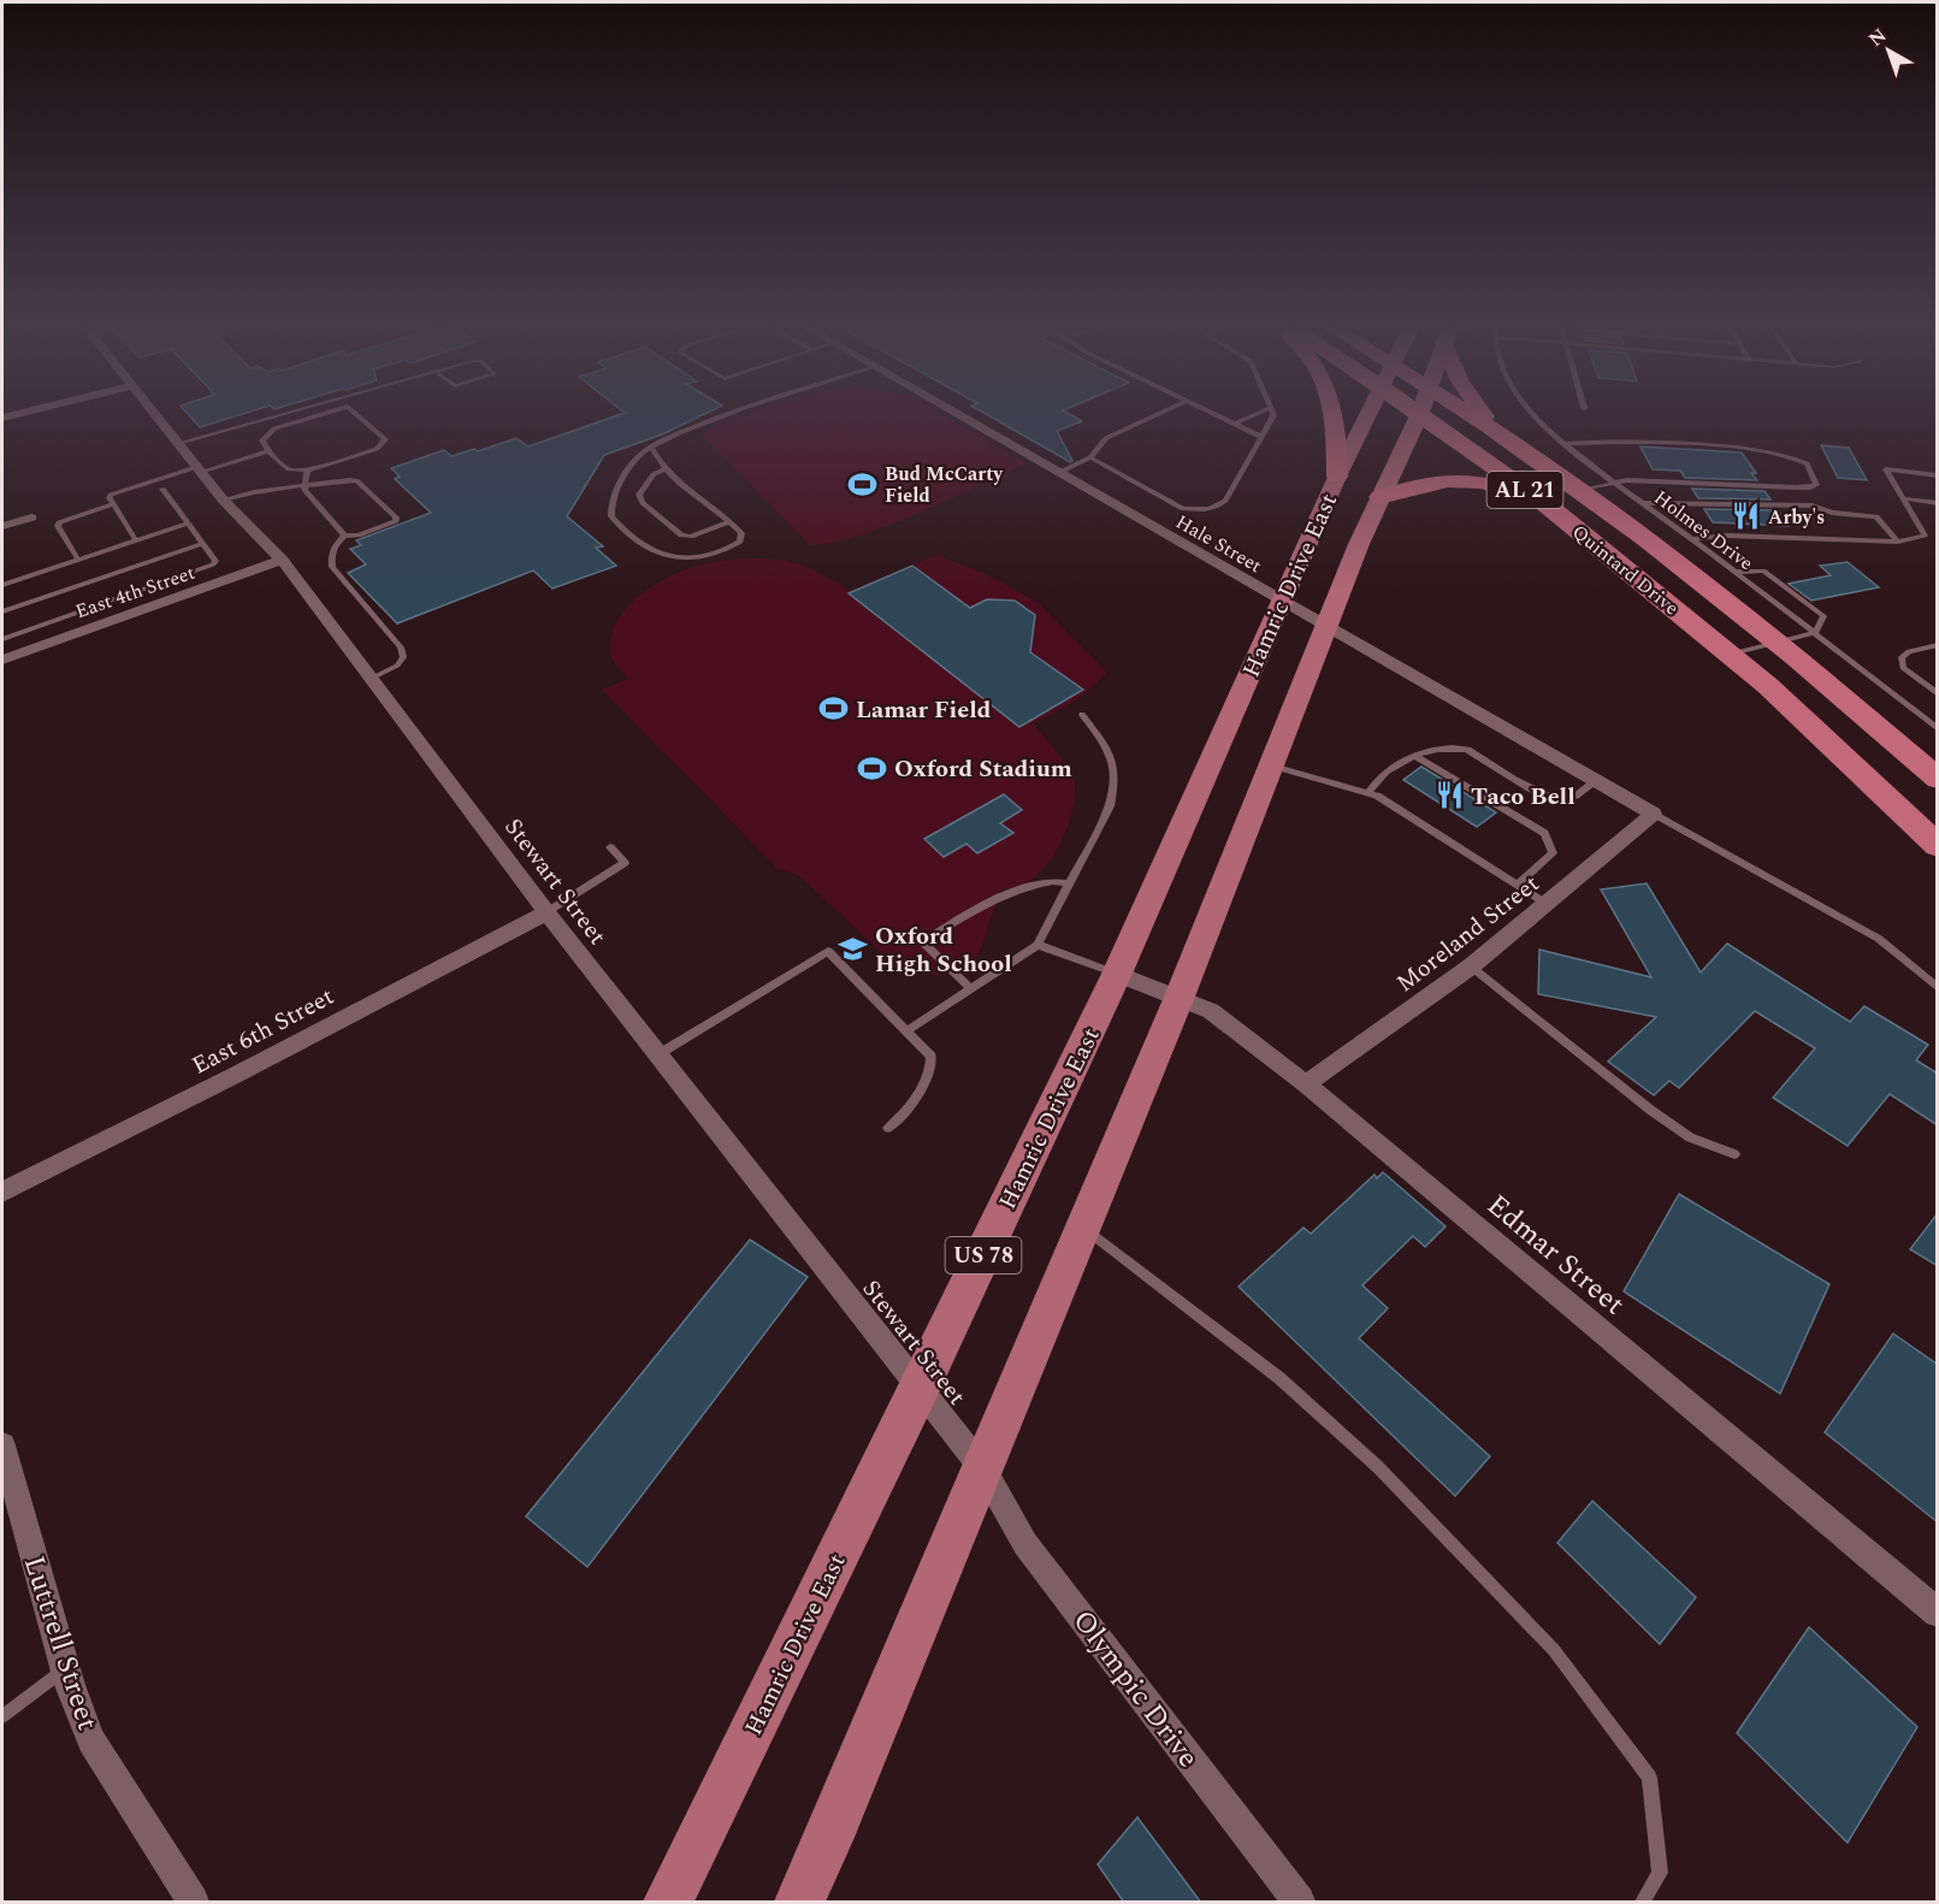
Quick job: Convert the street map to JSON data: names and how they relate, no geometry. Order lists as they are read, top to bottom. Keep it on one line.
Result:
{"streets":{"highway":["AL 21","Quintard Drive"],"main road":["Hamric Drive East","US 78"],"street":["Hale Street","East 4th Street","Stewart Street","Moreland Street","East 6th Street","Edmar Street","Luttrell Street","Olympic Drive"],"lane":["Holmes Drive"]},"crossings":[["Hale Street","Hamric Drive East"],["Hale Street","Moreland Street"],["Hamric Drive East","Stewart Street"],["Hamric Drive East","Edmar Street"],["Hamric Drive East","Olympic Drive"],["East 4th Street","Stewart Street"],["Stewart Street","East 6th Street"],["Stewart Street","Olympic Drive"],["Moreland Street","Edmar Street"]],"places":{"sports":["Bud McCarty Field","Lamar Field","Oxford Stadium"],"restaurant":["Arby's","Taco Bell"],"school or university":["Oxford High School"]},"north":"top left"}
